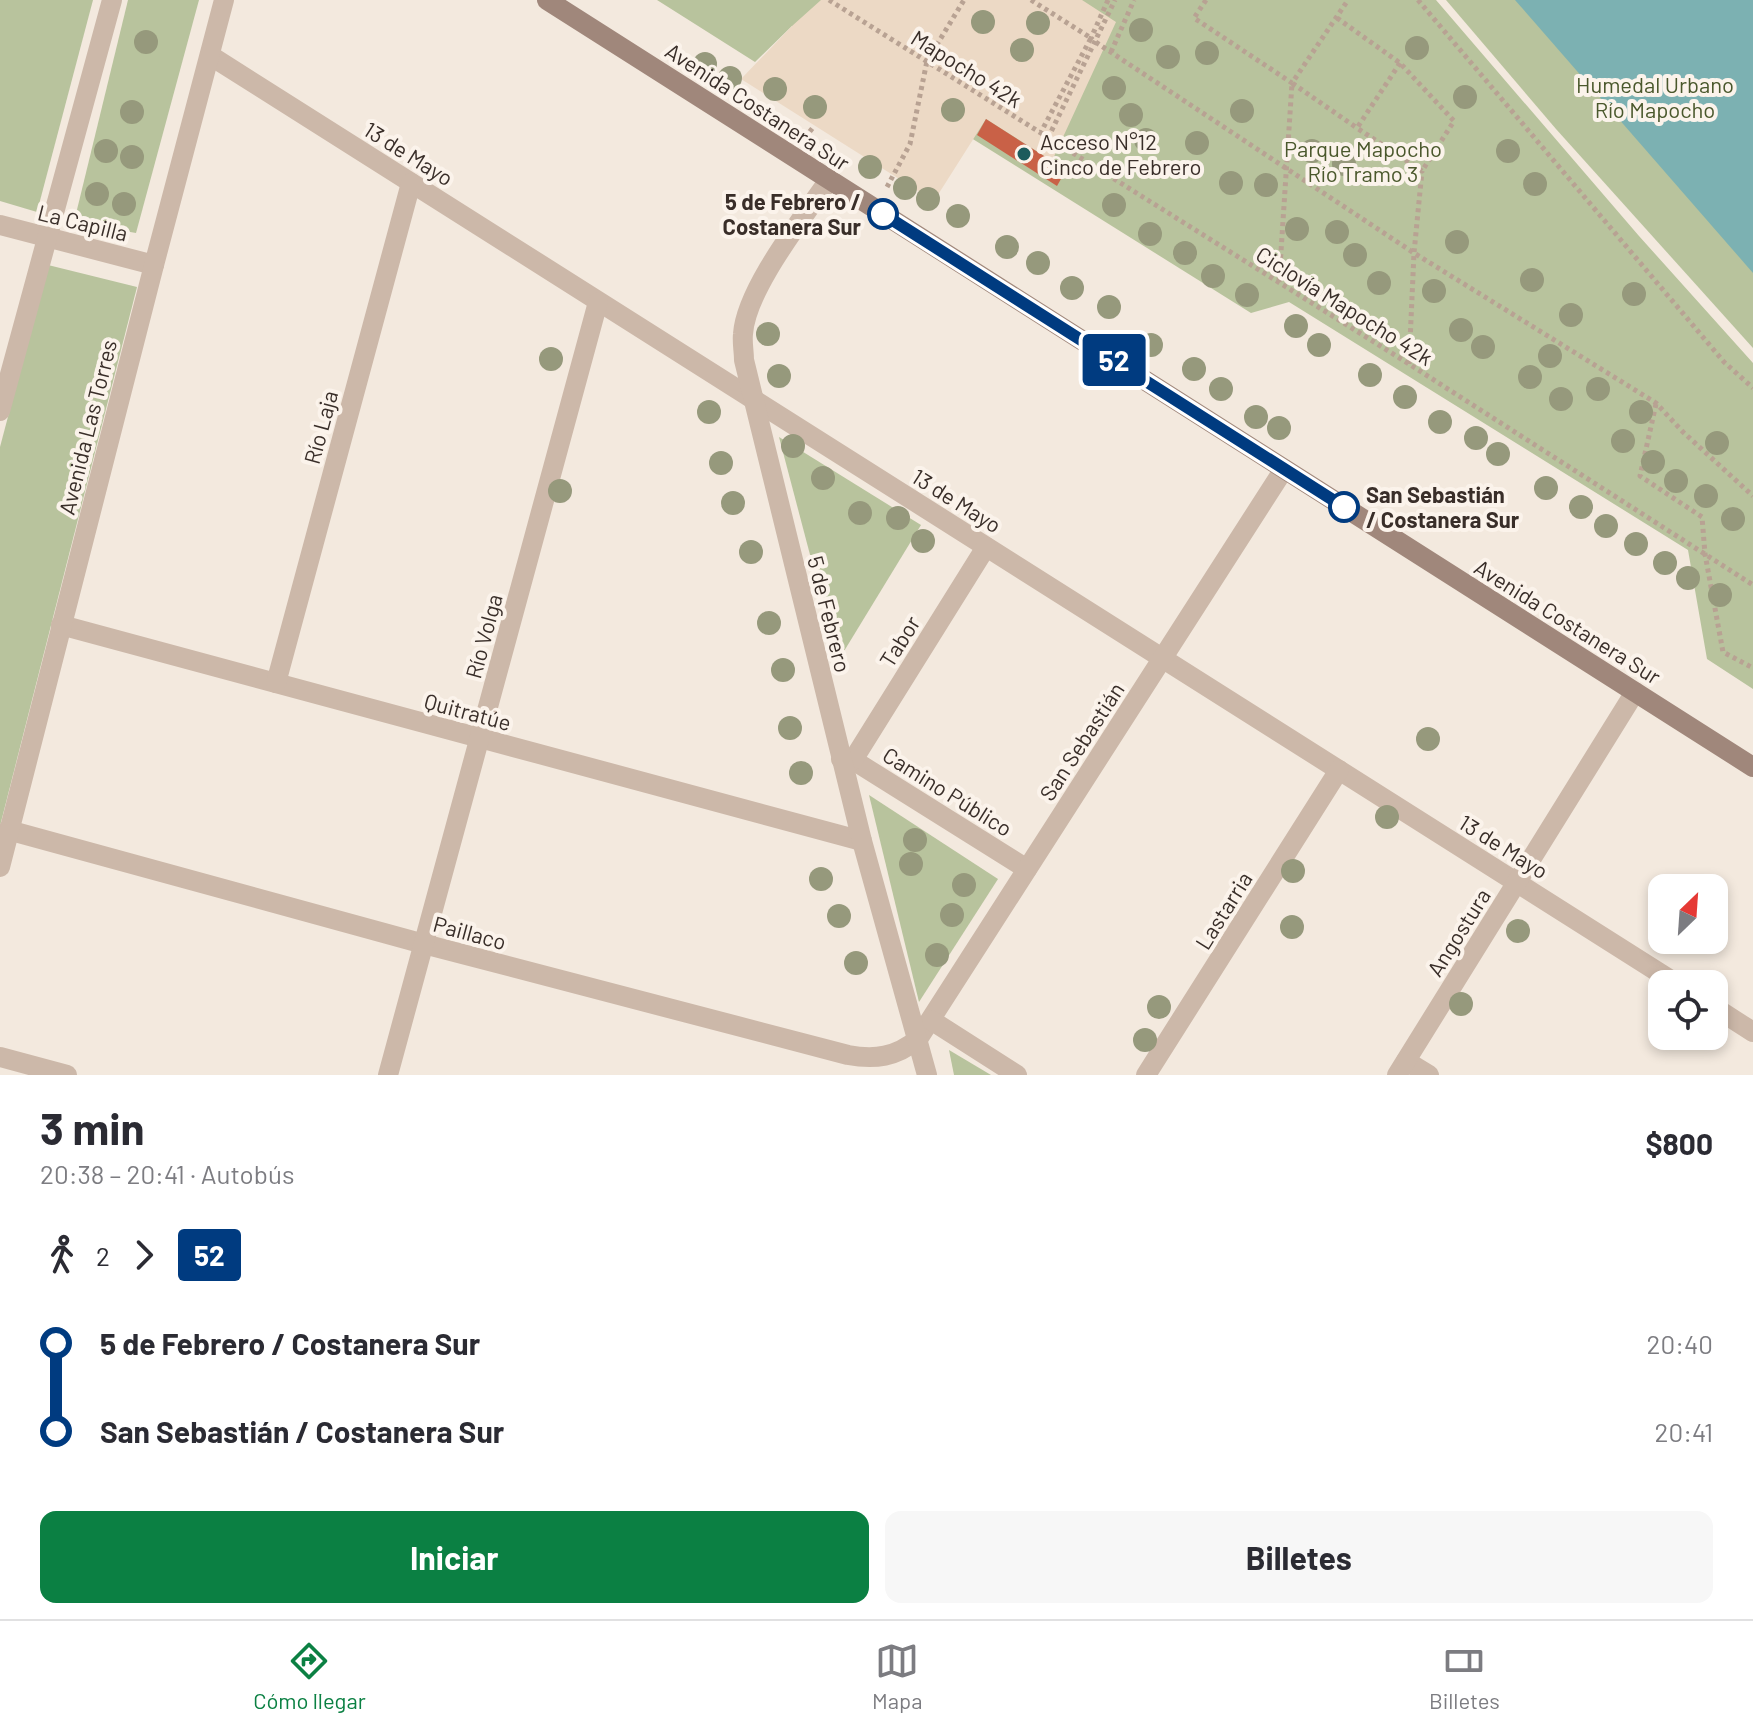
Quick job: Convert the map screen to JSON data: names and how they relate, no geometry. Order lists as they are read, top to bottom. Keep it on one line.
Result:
{"streets":{"main road":["Avenida Costanera Sur"],"street":["13 de Mayo","La Capilla","Avenida Las Torres","Río Laja","5 de Febrero","Río Volga","Tabor","Quitratúe","San Sebastián","Camino Público","Lastarria","Paillaco","Angostura"],"path":["Mapocho 42k","Ciclovía Mapocho 42k"]},"crossings":[["Mapocho 42k","Ciclovía Mapocho 42k"],["Avenida Costanera Sur","5 de Febrero"],["Avenida Costanera Sur","San Sebastián"],["Avenida Costanera Sur","Angostura"],["13 de Mayo","Avenida Las Torres"],["13 de Mayo","Río Laja"],["13 de Mayo","5 de Febrero"],["13 de Mayo","Río Volga"],["13 de Mayo","Tabor"],["13 de Mayo","San Sebastián"],["13 de Mayo","Lastarria"],["13 de Mayo","Angostura"],["La Capilla","Avenida Las Torres"],["Avenida Las Torres","Quitratúe"],["Avenida Las Torres","Paillaco"],["Río Laja","Quitratúe"],["5 de Febrero","Tabor"],["5 de Febrero","Quitratúe"],["5 de Febrero","San Sebastián"],["5 de Febrero","Camino Público"],["5 de Febrero","Paillaco"],["Río Volga","Quitratúe"],["Río Volga","Paillaco"],["Tabor","Camino Público"],["San Sebastián","Camino Público"],["San Sebastián","Paillaco"]],"parks":["Humedal Urbano Río Mapocho","Parque Mapocho Río Tramo 3"],"places":["Acceso N°12 Cinco de Febrero","5 de Febrero / Costanera Sur","San Sebastián / Costanera Sur"],"lines":["bus line 52"],"north":"top right","page":{"on_map":"52","heading":["3 min","20:38 – 20:41 · Autobús","$800"],"legs":["2","52"],"list":[{"name":"5 de Febrero / Costanera Sur","value":"20:40"},{"name":"San Sebastián / Costanera Sur","value":"20:41"}],"buttons":["Iniciar","Billetes"],"tabs":["Cómo llegar","Mapa","Billetes"]}}
